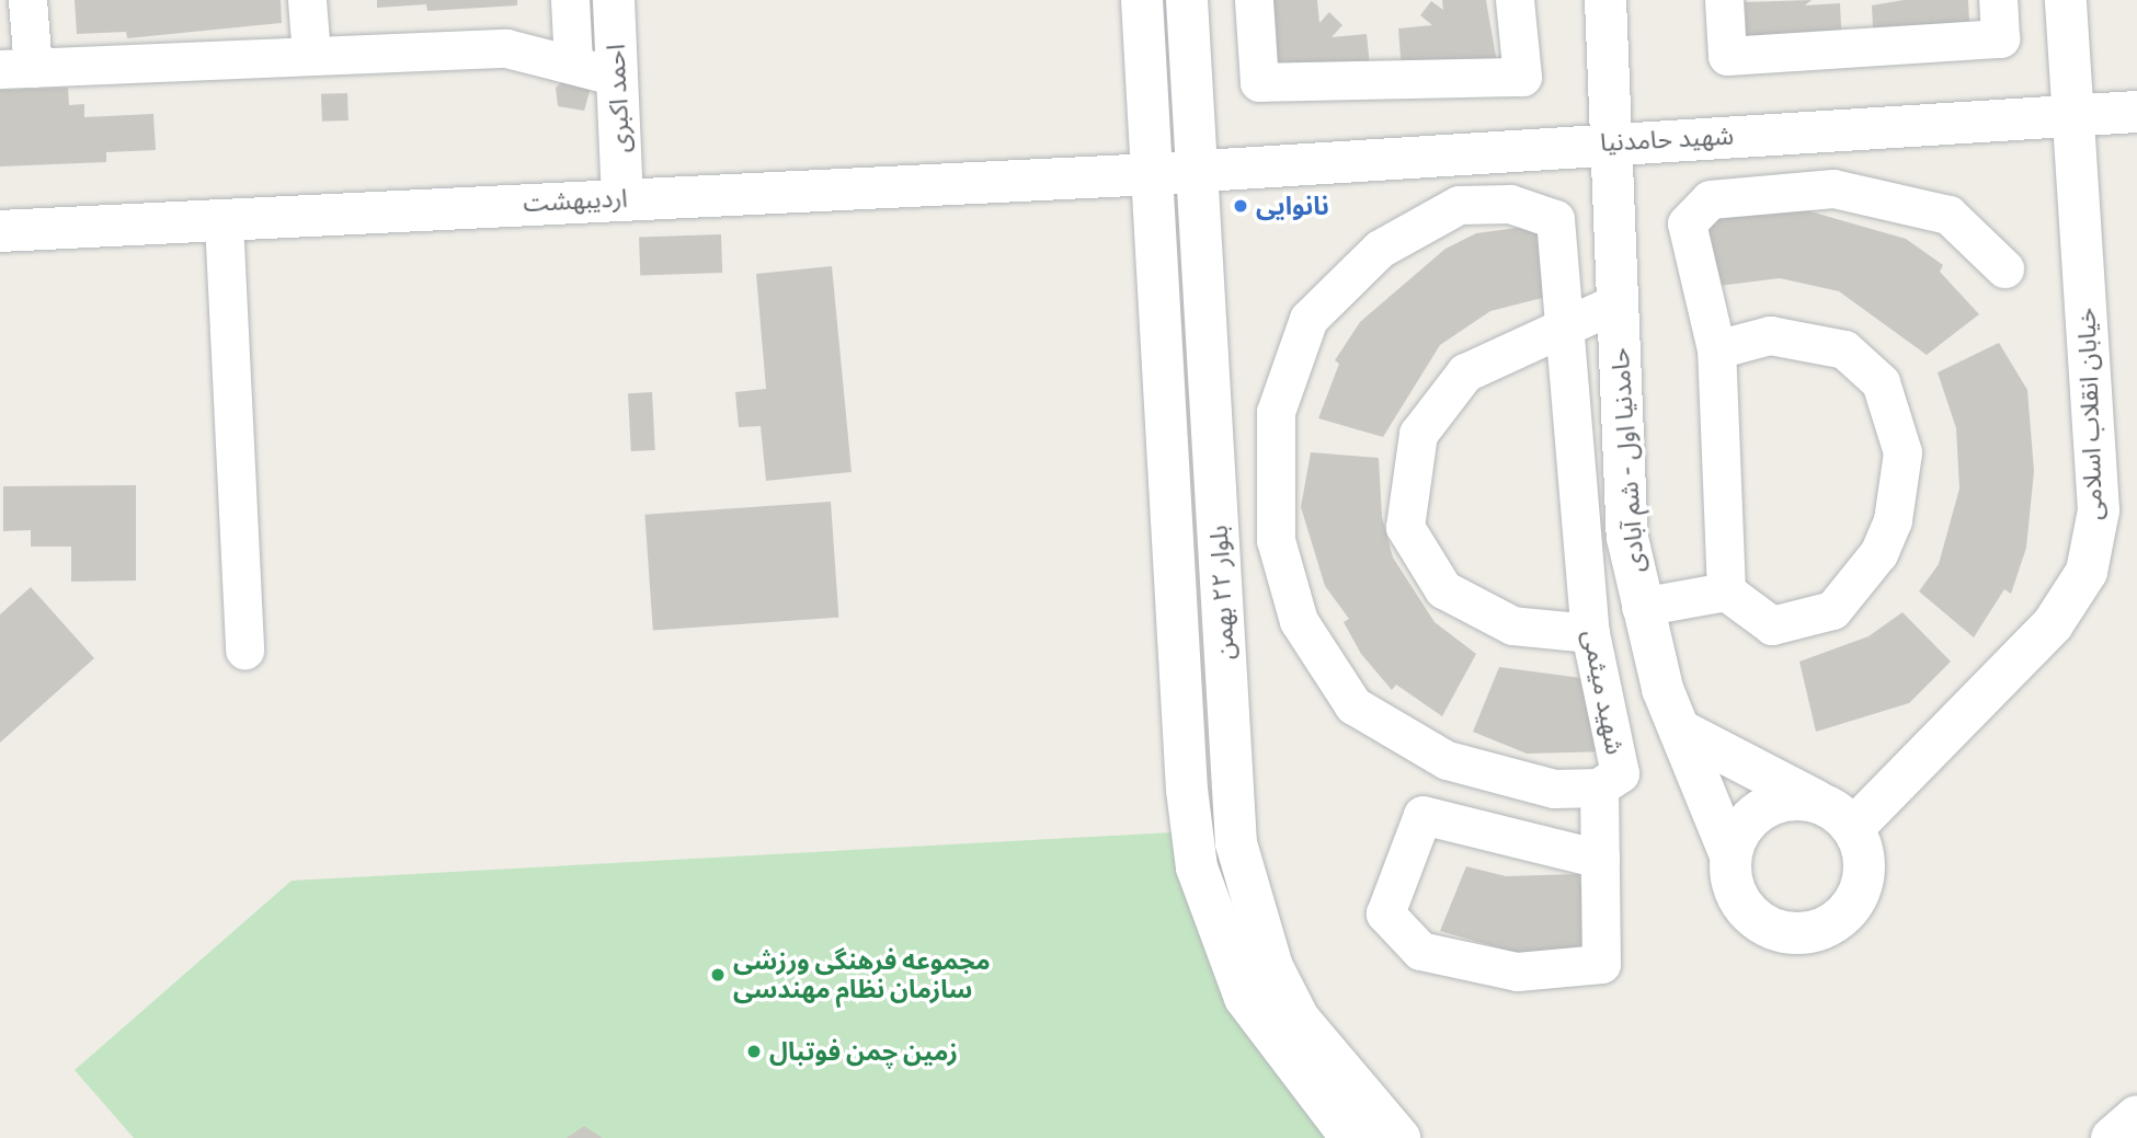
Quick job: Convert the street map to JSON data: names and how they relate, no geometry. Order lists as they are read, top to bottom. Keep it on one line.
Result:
{"streets":{"street":["احمد اکبری","شهید حامدنیا","اردیبهشت","خیابان انقلاب اسلامی","حامدنیا اول - شم آبادی","بلوار ۲۲ بهمن","شهید میثمی"]},"crossings":[["احمد اکبری","اردیبهشت"],["شهید حامدنیا","اردیبهشت"],["شهید حامدنیا","خیابان انقلاب اسلامی"],["شهید حامدنیا","حامدنیا اول - شم آبادی"],["شهید حامدنیا","بلوار ۲۲ بهمن"],["اردیبهشت","بلوار ۲۲ بهمن"],["خیابان انقلاب اسلامی","حامدنیا اول - شم آبادی"]],"places":["نانوایی","مجموعه فرهنگی ورزشی سازمان نظام مهندسی","زمین چمن فوتبال"]}
